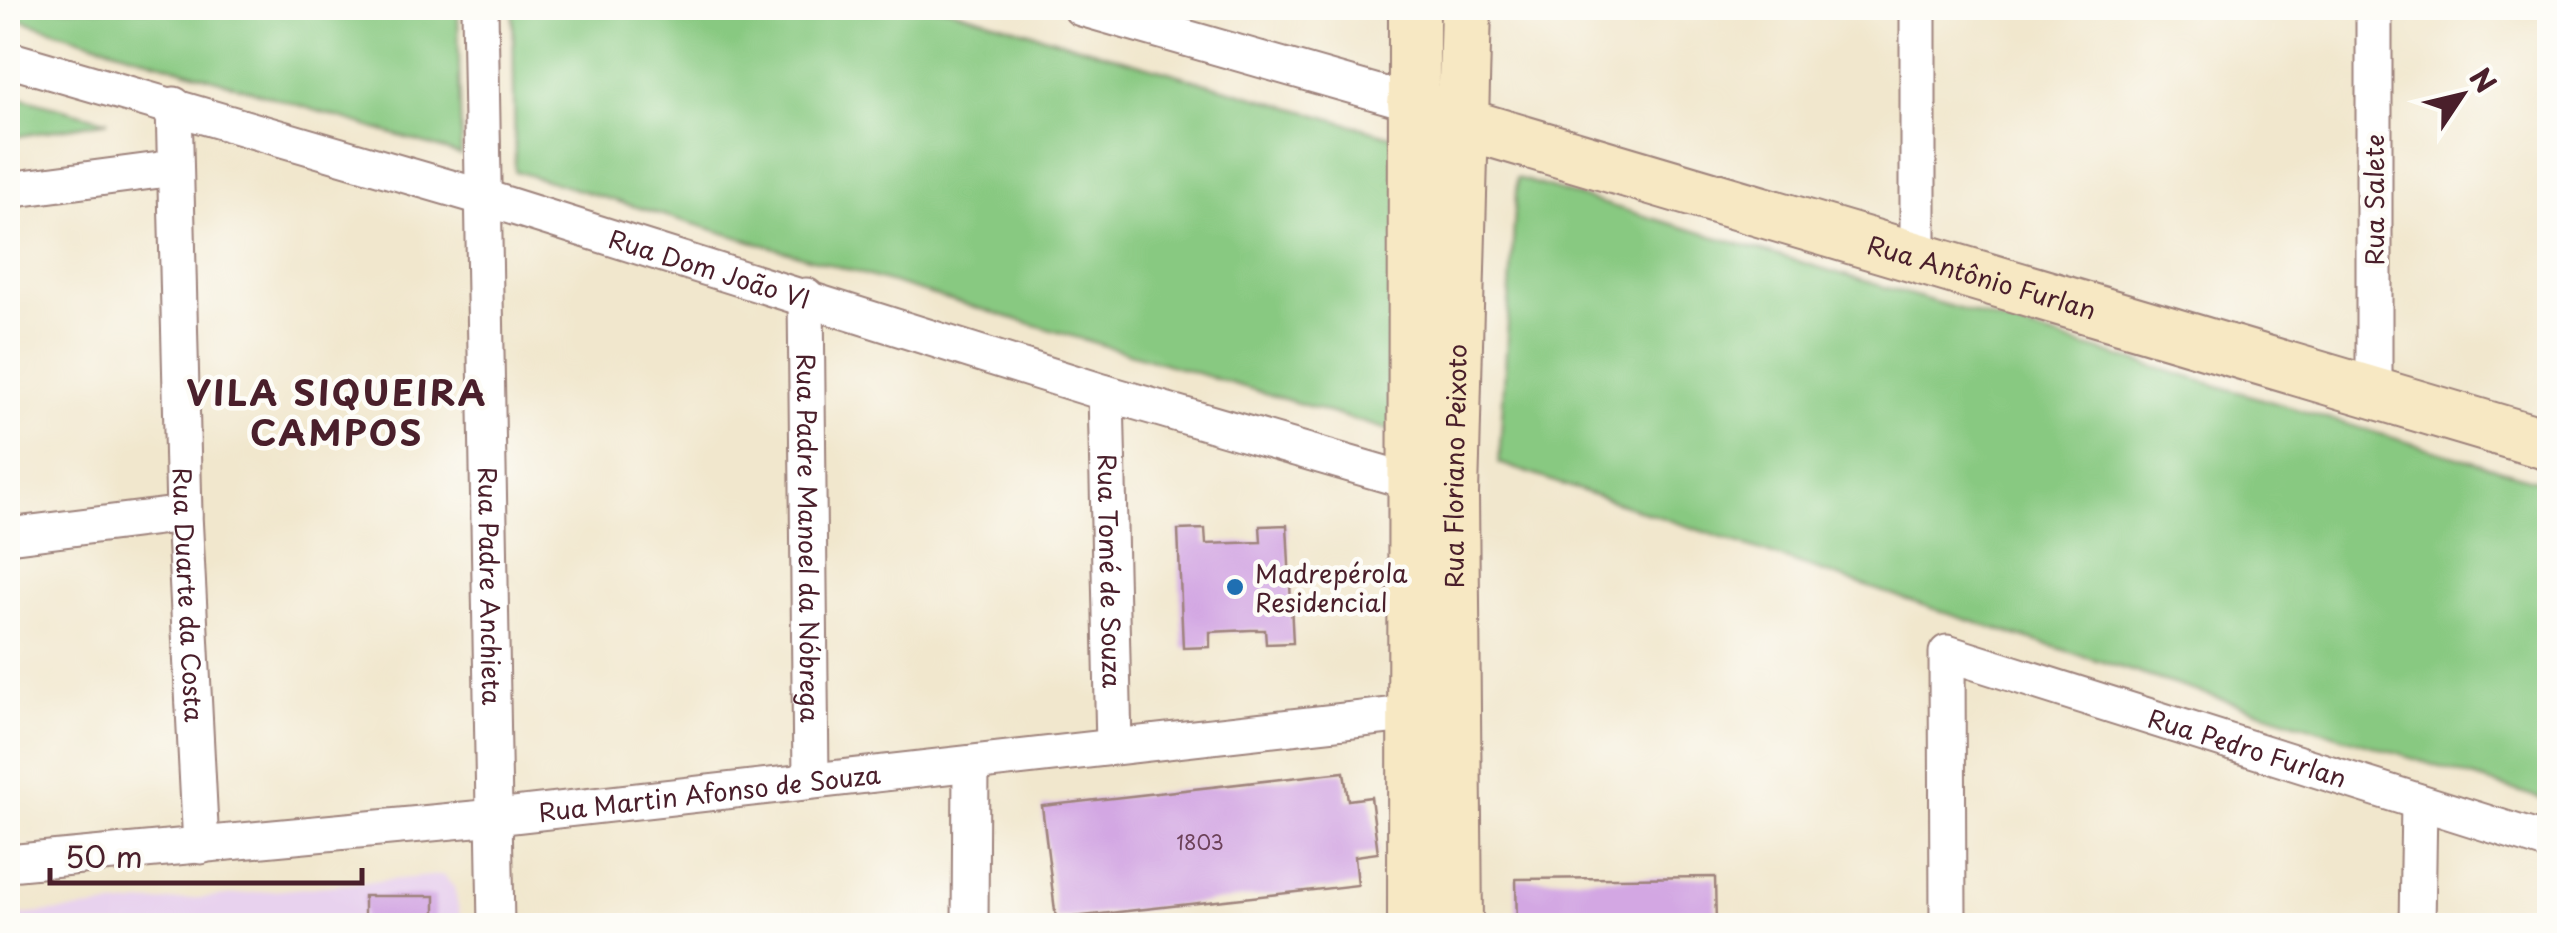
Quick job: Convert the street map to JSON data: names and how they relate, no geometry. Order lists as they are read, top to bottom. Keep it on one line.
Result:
{"streets":{"main road":["Rua Antônio Furlan","Rua Floriano Peixoto"],"street":["Rua Salete","Rua Dom João VI","Rua Padre Manoel da Nóbrega","Rua Tomé de Souza","Rua Padre Anchieta","Rua Duarte da Costa","Rua Pedro Furlan","Rua Martin Afonso de Souza"]},"crossings":[["Rua Salete","Rua Antônio Furlan"],["Rua Dom João VI","Rua Floriano Peixoto"],["Rua Dom João VI","Rua Padre Manoel da Nóbrega"],["Rua Dom João VI","Rua Tomé de Souza"],["Rua Dom João VI","Rua Padre Anchieta"],["Rua Dom João VI","Rua Duarte da Costa"],["Rua Antônio Furlan","Rua Floriano Peixoto"],["Rua Floriano Peixoto","Rua Martin Afonso de Souza"],["Rua Padre Manoel da Nóbrega","Rua Martin Afonso de Souza"],["Rua Tomé de Souza","Rua Martin Afonso de Souza"],["Rua Padre Anchieta","Rua Martin Afonso de Souza"],["Rua Duarte da Costa","Rua Martin Afonso de Souza"]],"districts":["VILA SIQUEIRA CAMPOS"],"places":["Madrepérola Residencial"],"house_numbers":["1803"],"scale_bar":"50 m","north":"top right"}
